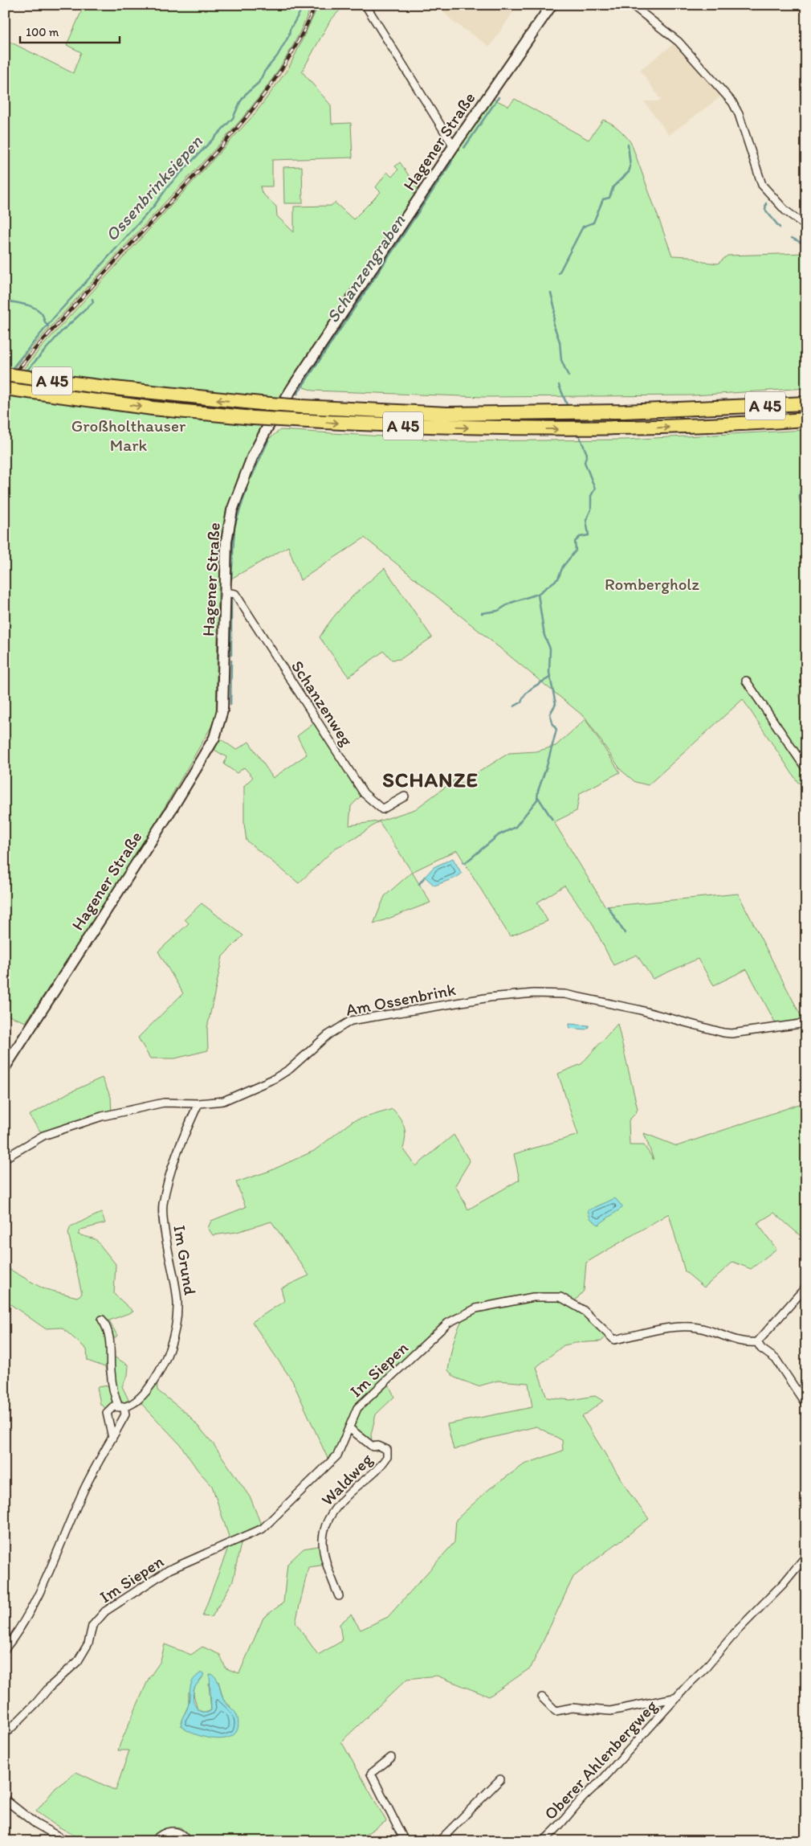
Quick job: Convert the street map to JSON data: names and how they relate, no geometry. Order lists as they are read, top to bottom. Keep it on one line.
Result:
{"streets":{"highway":["A 45"],"main road":["Hagener Straße"],"street":["Schanzenweg","Am Ossenbrink","Im Grund","Im Siepen","Waldweg","Oberer Ahlenbergweg"]},"crossings":[["Hagener Straße","Schanzenweg"],["Am Ossenbrink","Im Grund"],["Im Siepen","Waldweg"]],"districts":["SCHANZE"],"water":["Ossenbrinksiepen","Schanzengraben"],"parks":["Großholthauser Mark","Rombergholz"],"scale_bar":"100 m"}
